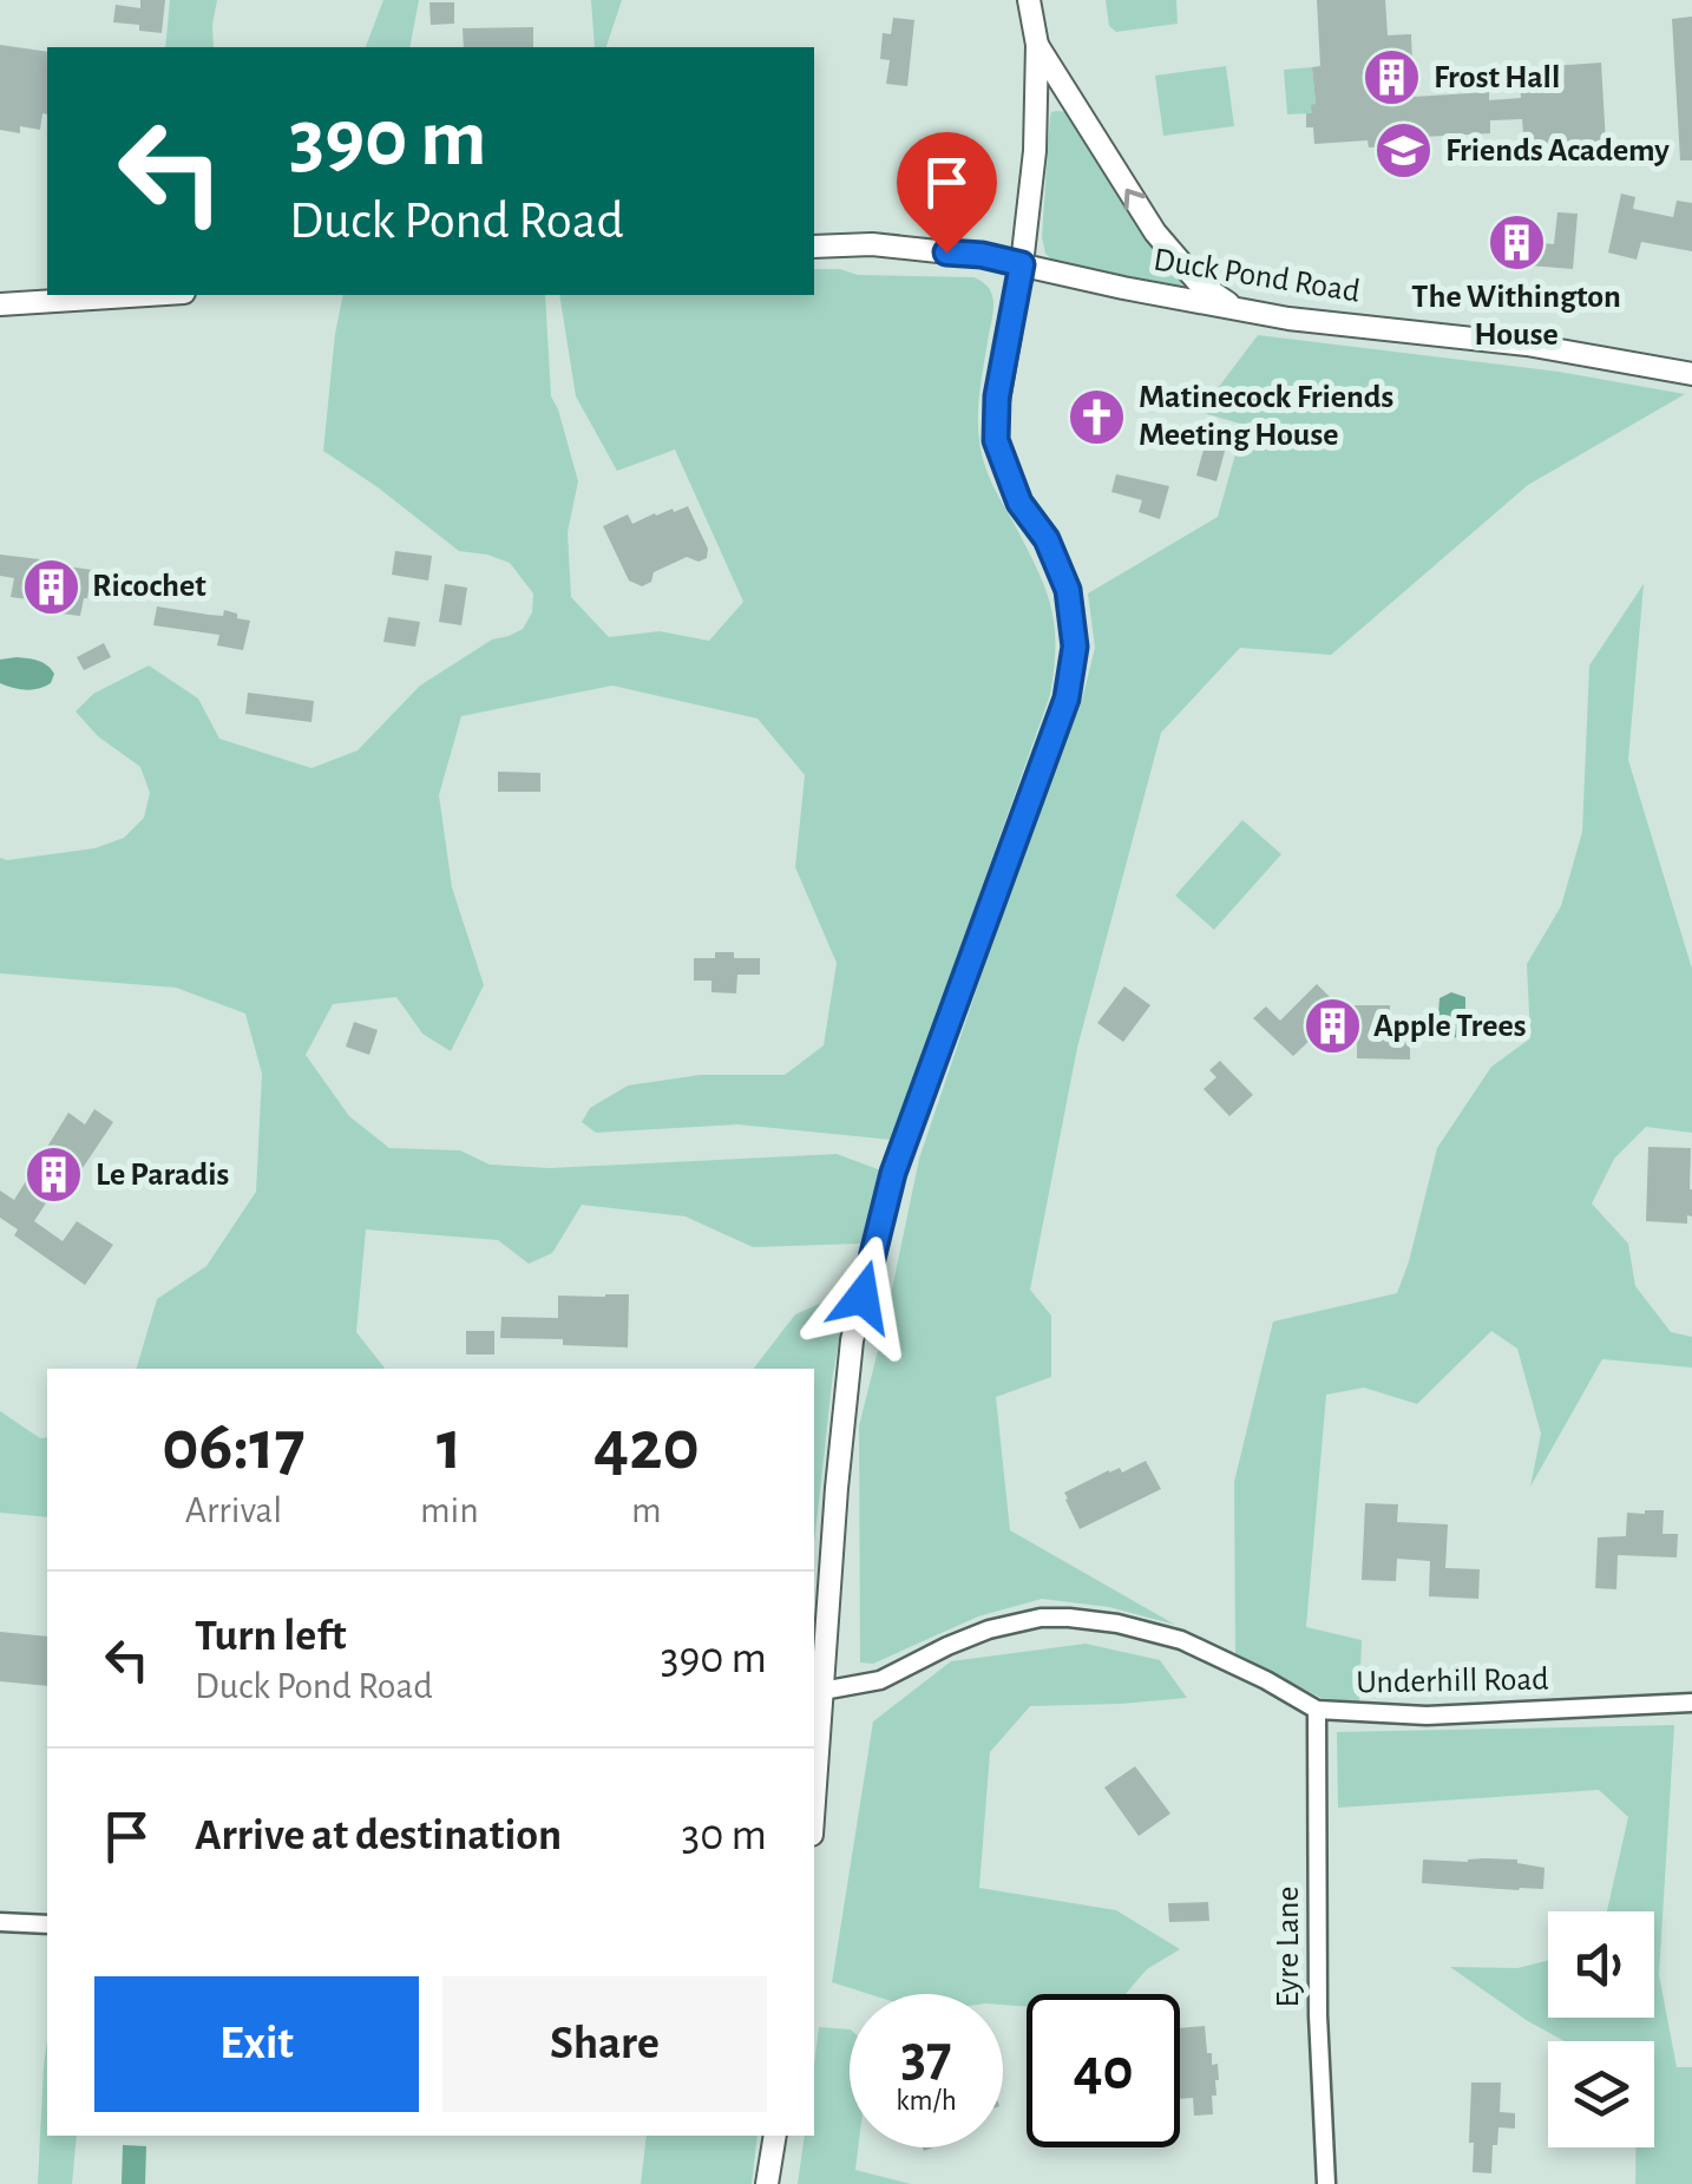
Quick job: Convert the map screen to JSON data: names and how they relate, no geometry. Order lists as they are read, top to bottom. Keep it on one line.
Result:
{"streets":{"street":["Duck Pond Road","Underhill Road","Eyre Lane"]},"crossings":[["Underhill Road","Eyre Lane"]],"places":{"building":["Frost Hall","The Withington House","Ricochet","Apple Trees","Le Paradis"],"school or university":["Friends Academy"],"church":["Matinecock Friends Meeting House"]},"page":{"turn":["390 m","Duck Pond Road"],"eta":["06:17","Arrival","1","min","420","m"],"list":[{"name":"Turn left","note":"Duck Pond Road","value":"390 m"},{"name":"Arrive at destination","value":"30 m"}],"buttons":["Exit","Share"],"speed":"37 km/h","limit":"40"}}
